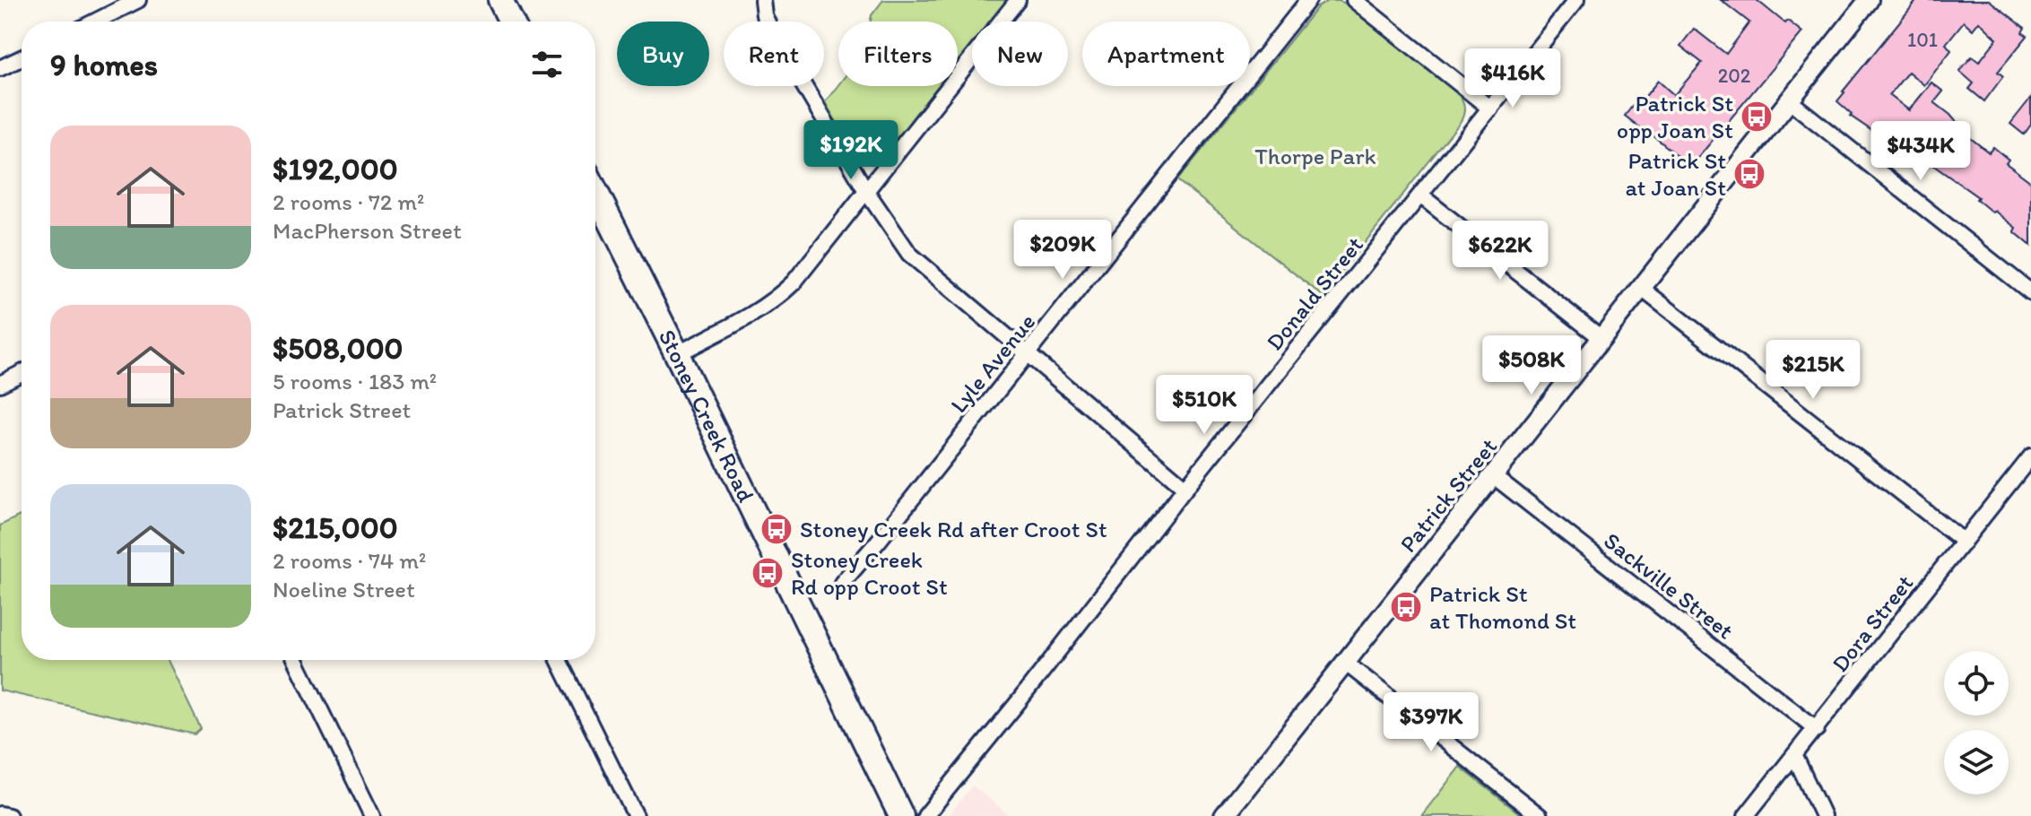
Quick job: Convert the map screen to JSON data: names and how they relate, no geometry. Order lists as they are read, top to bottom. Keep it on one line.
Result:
{"streets":{"main road":["Stoney Creek Road"],"street":["Donald Street","Lyle Avenue","Patrick Street","Sackville Street","Dora Street"]},"crossings":[["Patrick Street","Sackville Street"],["Sackville Street","Dora Street"]],"parks":["Thorpe Park"],"places":{"bus stop":["Patrick St opp Joan St","Patrick St at Joan St","Stoney Creek Rd after Croot St","Stoney Creek Rd opp Croot St","Patrick St at Thomond St"]},"house_numbers":["101","202"],"page":{"chip":["Buy","Rent","Filters","New","Apartment"],"heading":"9 homes","price":["$416K","$192K","$434K","$209K","$622K","$508K","$215K","$510K","$397K"],"list":[{"name":"$192,000","note":"2 rooms · 72 m² · MacPherson Street"},{"name":"$508,000","note":"5 rooms · 183 m² · Patrick Street"},{"name":"$215,000","note":"2 rooms · 74 m² · Noeline Street"}]}}
